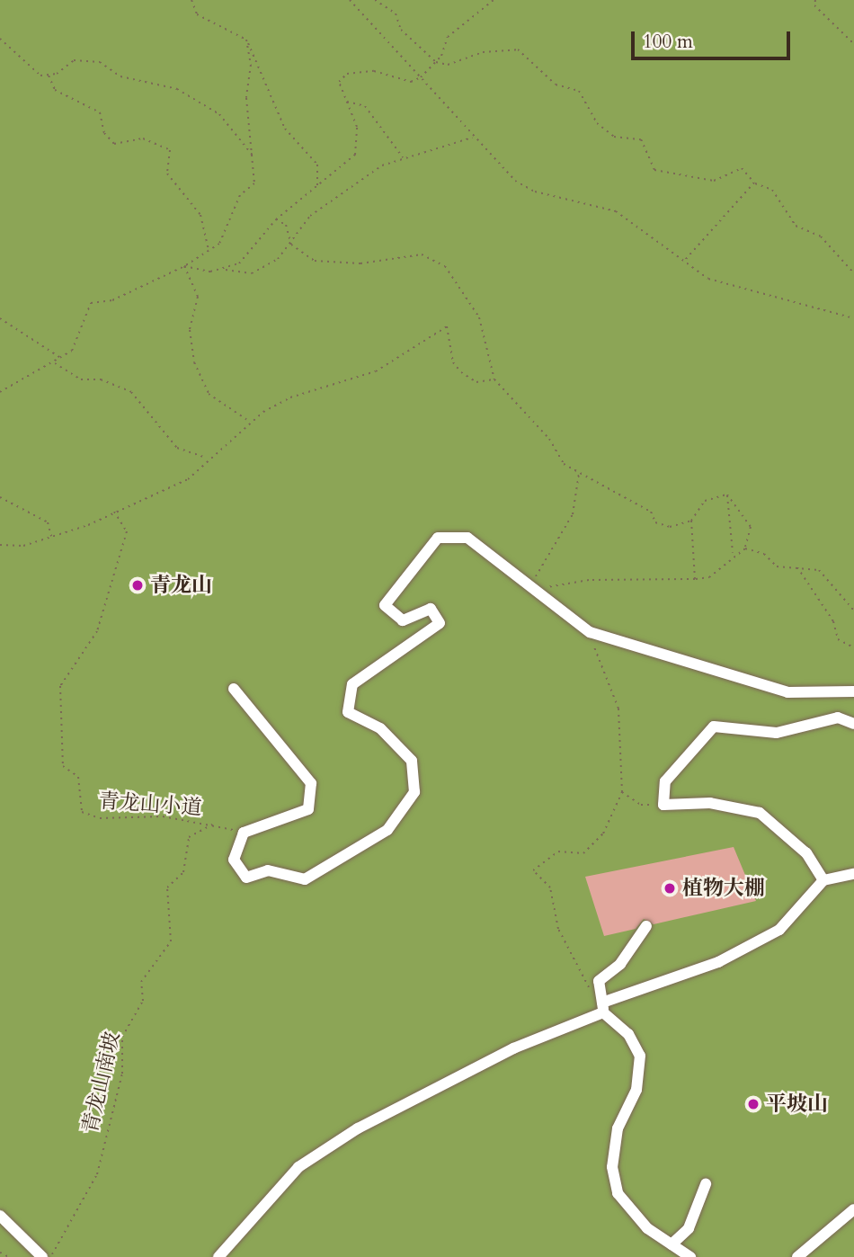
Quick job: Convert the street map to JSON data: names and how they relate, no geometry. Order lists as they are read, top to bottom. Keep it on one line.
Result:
{"streets":{"path":["青龙山小道","青龙山南坡"]},"crossings":[["青龙山小道","青龙山南坡"]],"places":["青龙山","植物大棚","平坡山"],"scale_bar":"100 m"}
